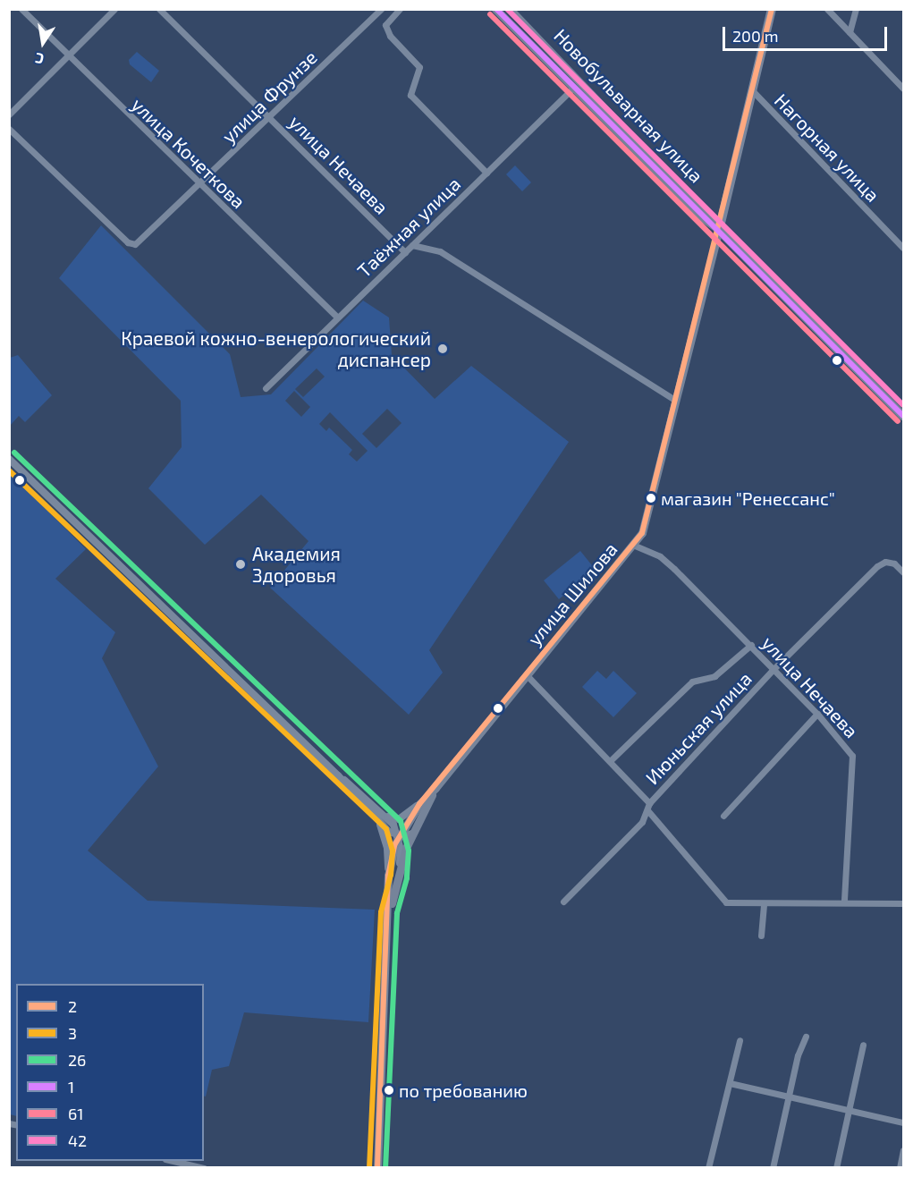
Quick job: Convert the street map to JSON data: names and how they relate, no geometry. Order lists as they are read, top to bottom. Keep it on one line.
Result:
{"streets":{"main road":["Новобульварная улица","улица Шилова"],"street":["улица Фрунзе","Нагорная улица","улица Кочеткова","улица Нечаева","Таёжная улица","Июньская улица"]},"crossings":[["улица Фрунзе","улица Кочеткова"],["улица Фрунзе","улица Нечаева"],["Новобульварная улица","Таёжная улица"],["Новобульварная улица","улица Шилова"],["Нагорная улица","улица Шилова"],["улица Кочеткова","Таёжная улица"],["улица Нечаева","Таёжная улица"],["улица Нечаева","улица Шилова"],["улица Нечаева","Июньская улица"],["улица Шилова","Июньская улица"]],"places":["Краевой кожно-венерологический диспансер","магазин \"Ренессанс\"","Академия Здоровья","по требованию"],"lines":["transit line 2","transit line 1","transit line 42","transit line 61","transit line 26","transit line 3"],"legend":["2","3","26","1","61","42"],"scale_bar":"200 m","north":"bottom"}
